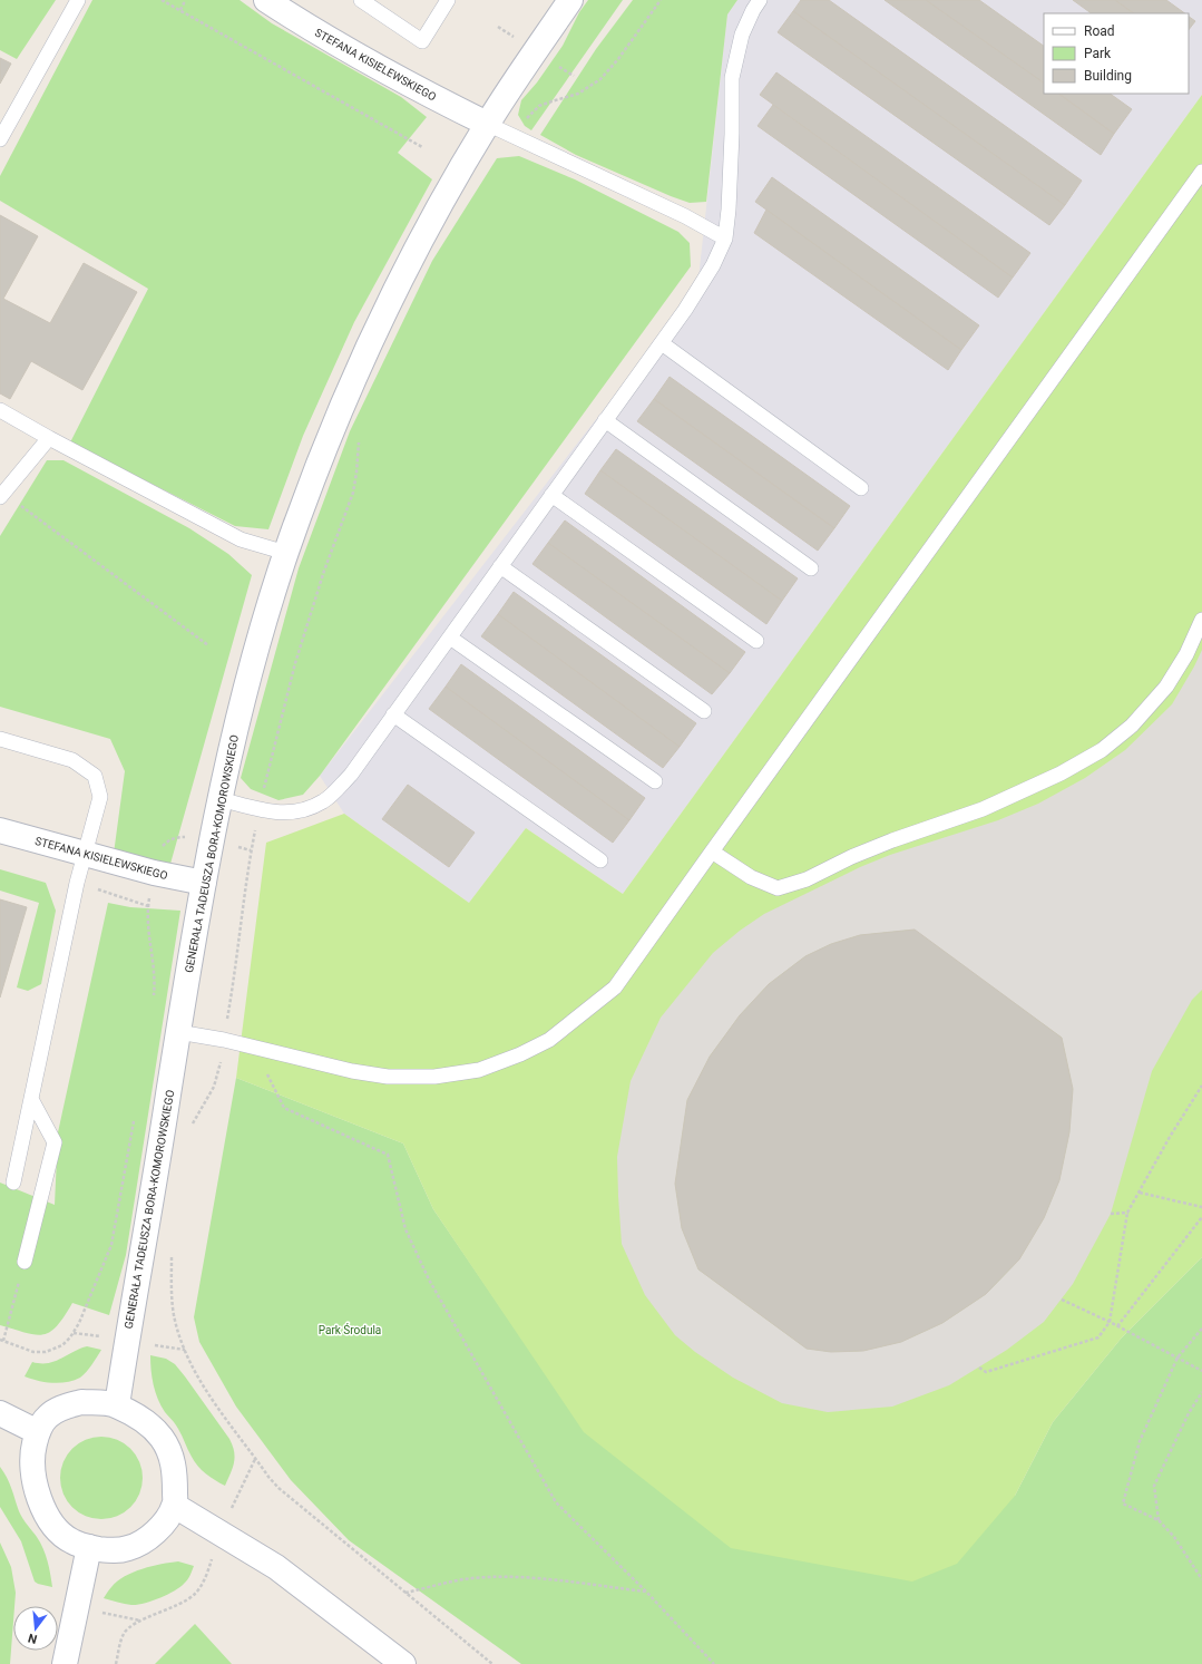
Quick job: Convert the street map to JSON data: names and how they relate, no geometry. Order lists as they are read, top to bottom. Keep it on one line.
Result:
{"streets":{"street":["STEFANA KISIELEWSKIEGO","GENERAŁA TADEUSZA BORA-KOMOROWSKIEGO"]},"crossings":[["STEFANA KISIELEWSKIEGO","GENERAŁA TADEUSZA BORA-KOMOROWSKIEGO"]],"parks":["Park Środula"],"legend":["Road","Park","Building"],"north":"bottom"}
